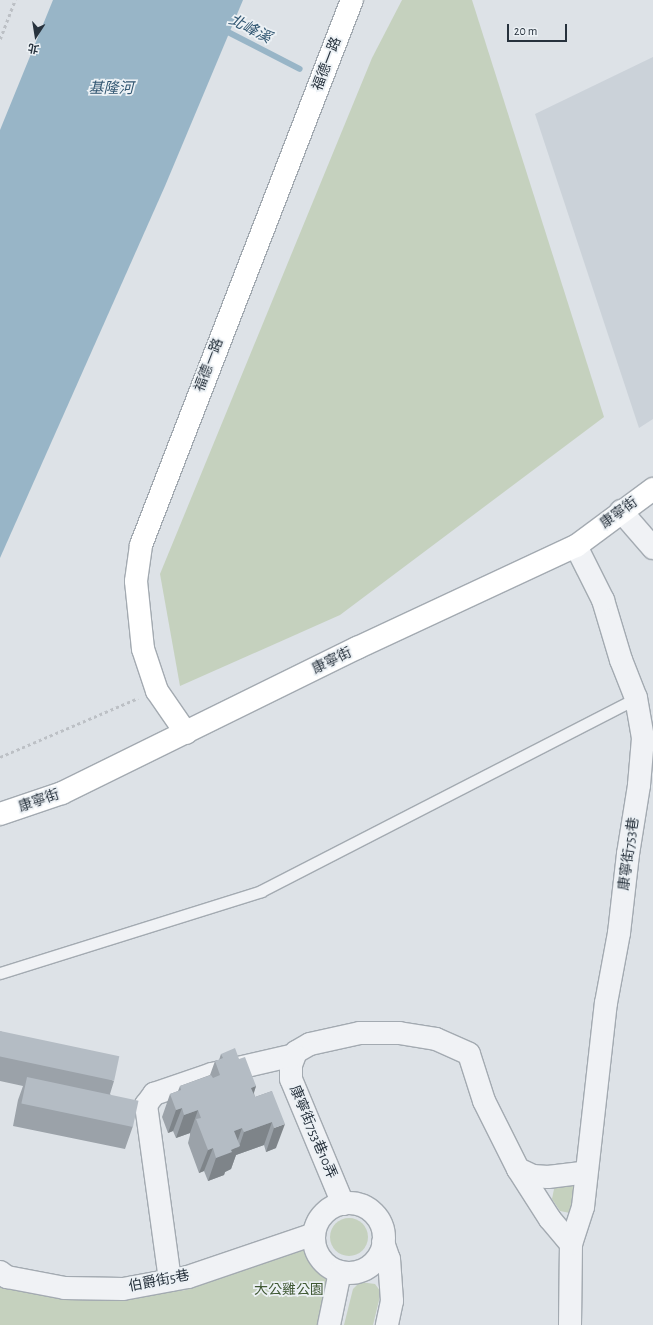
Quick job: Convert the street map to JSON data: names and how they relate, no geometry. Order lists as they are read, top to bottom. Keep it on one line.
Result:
{"streets":{"street":["福德一路","康寧街","康寧街753巷","康寧街753巷10弄","伯爵街5巷"]},"crossings":[["福德一路","康寧街"],["康寧街","康寧街753巷"],["康寧街753巷10弄","伯爵街5巷"]],"water":["北峰溪","基隆河"],"parks":["大公雞公園"],"scale_bar":"20 m","north":"bottom"}
